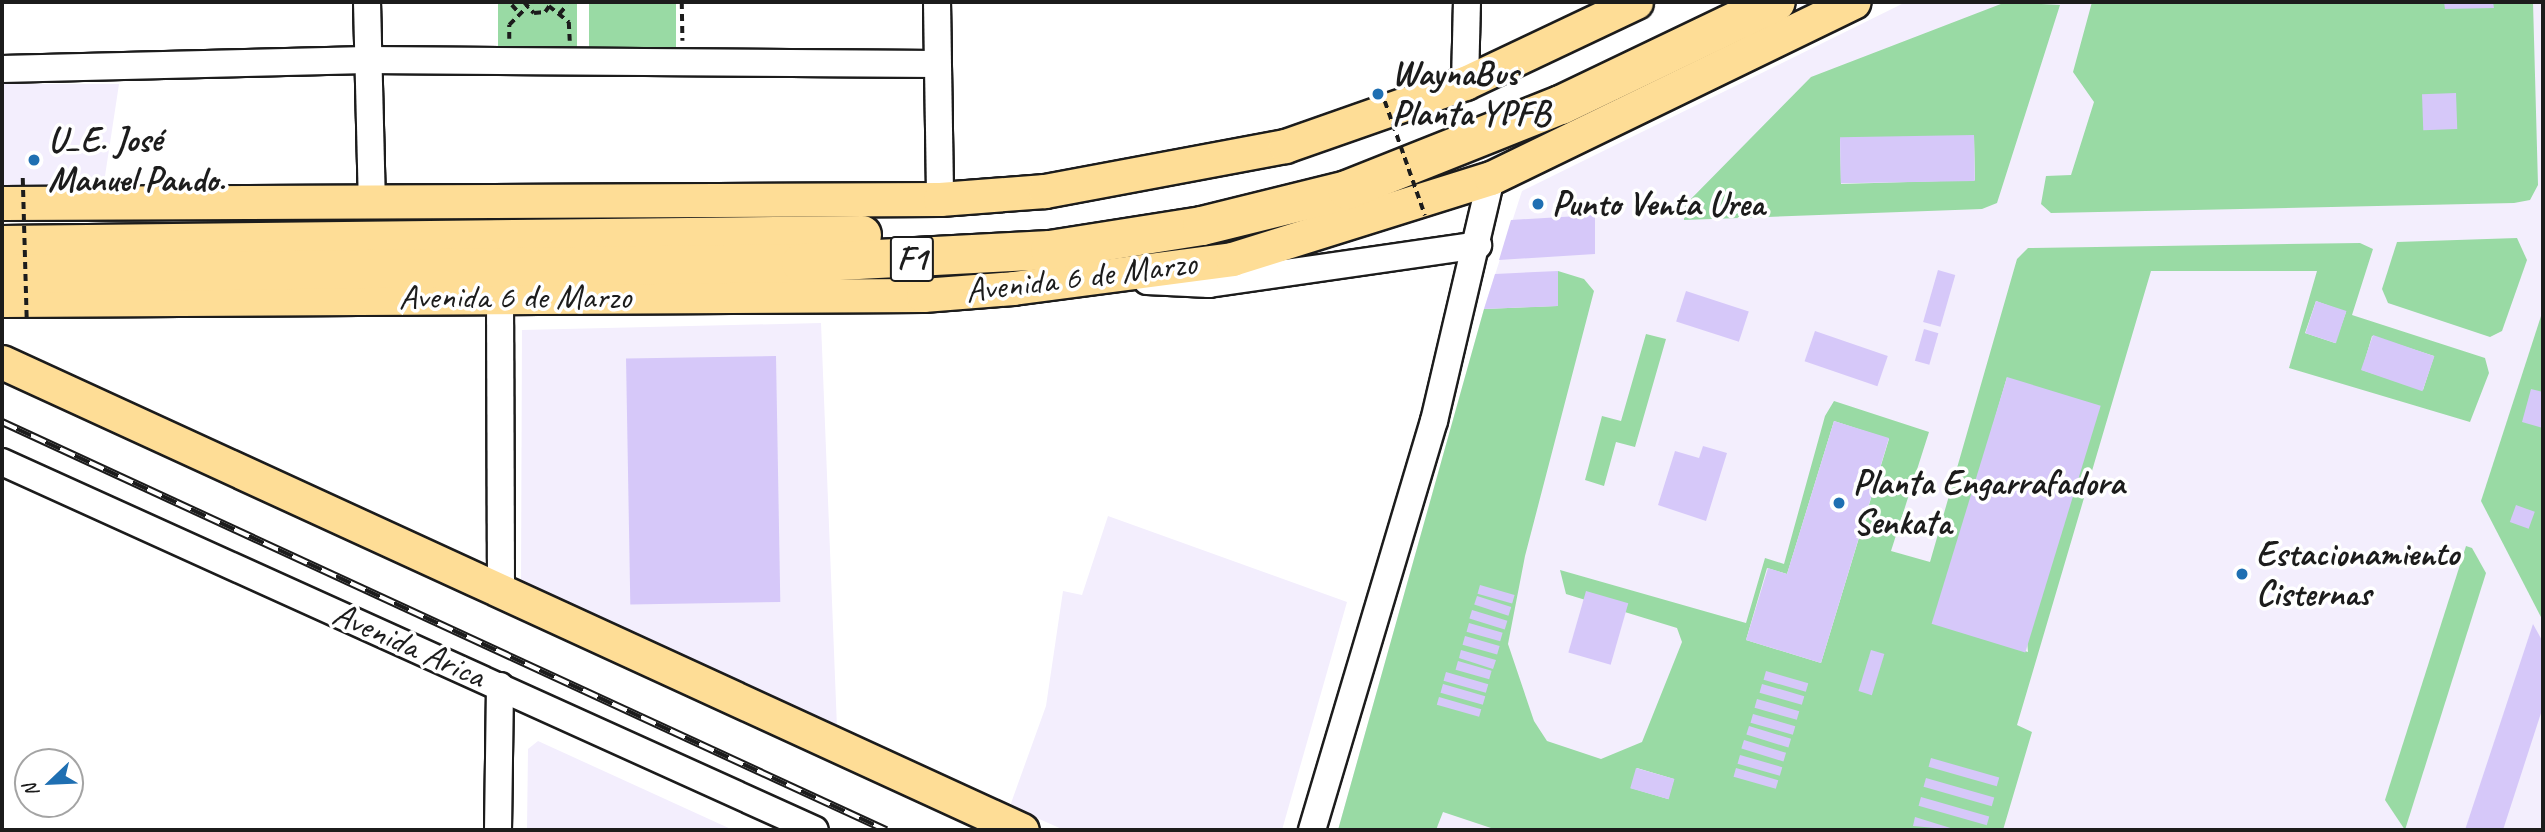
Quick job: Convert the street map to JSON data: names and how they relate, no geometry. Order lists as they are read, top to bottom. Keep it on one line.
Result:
{"streets":{"highway":["F1","Avenida 6 de Marzo"],"street":["Avenida Arica"]},"places":["WaynaBus Planta YPFB","U_E. José Manuel Pando.","Punto Venta Urea","Planta Engarrafadora Senkata","Estacionamiento Cisternas"],"north":"bottom left"}
